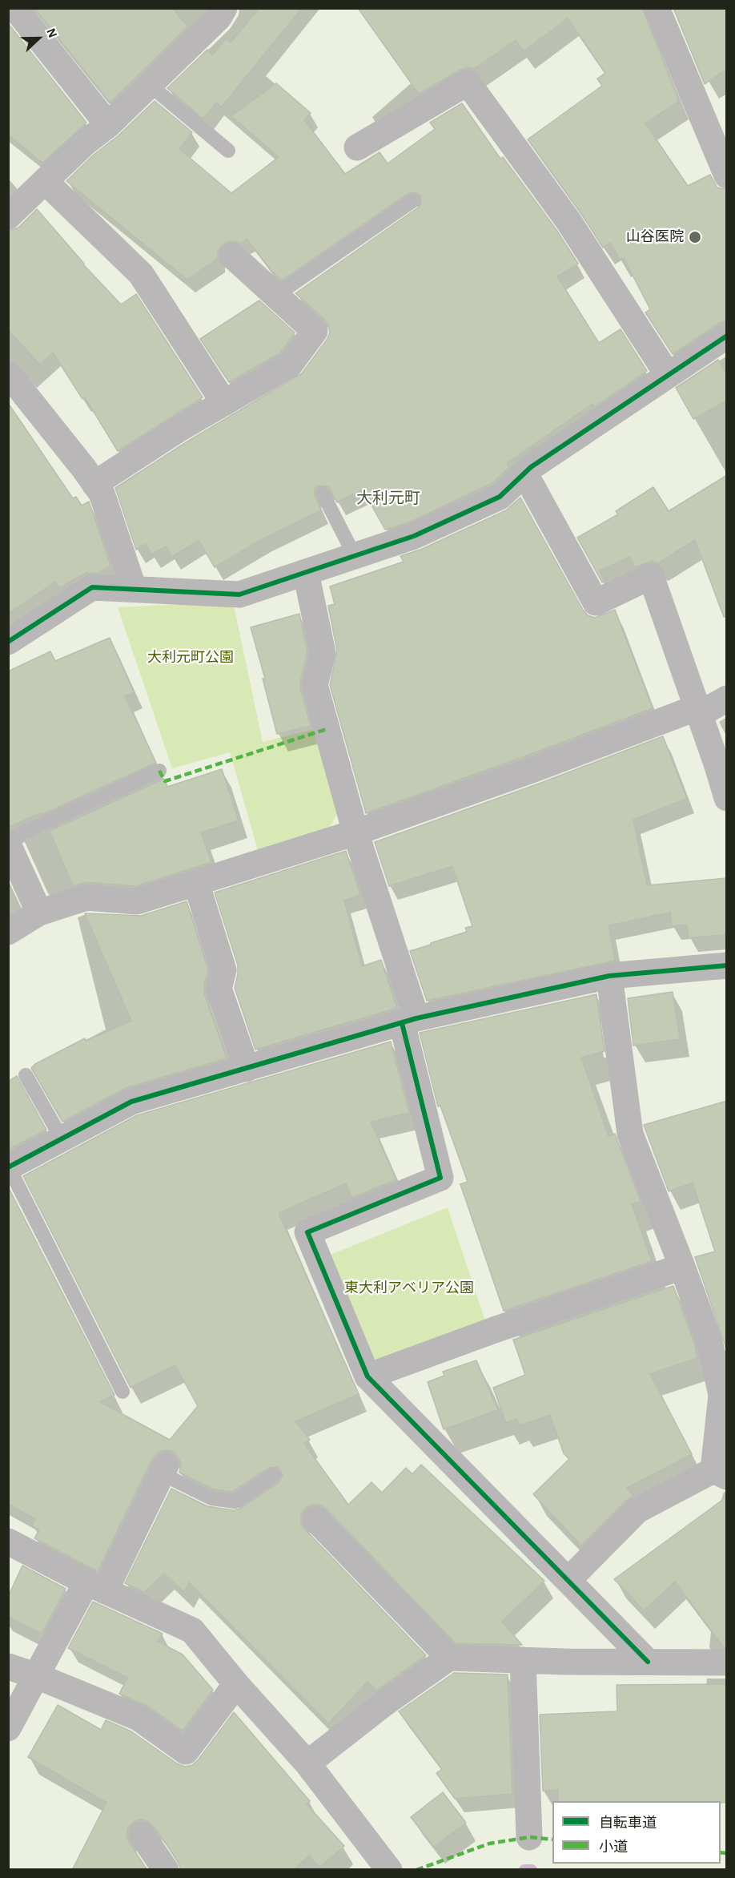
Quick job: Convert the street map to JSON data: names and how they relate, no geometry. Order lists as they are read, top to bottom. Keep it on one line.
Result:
{"districts":["大利元町"],"parks":["大利元町公園","東大利アベリア公園"],"places":["山谷医院"],"legend":["自転車道","小道"],"north":"right"}
